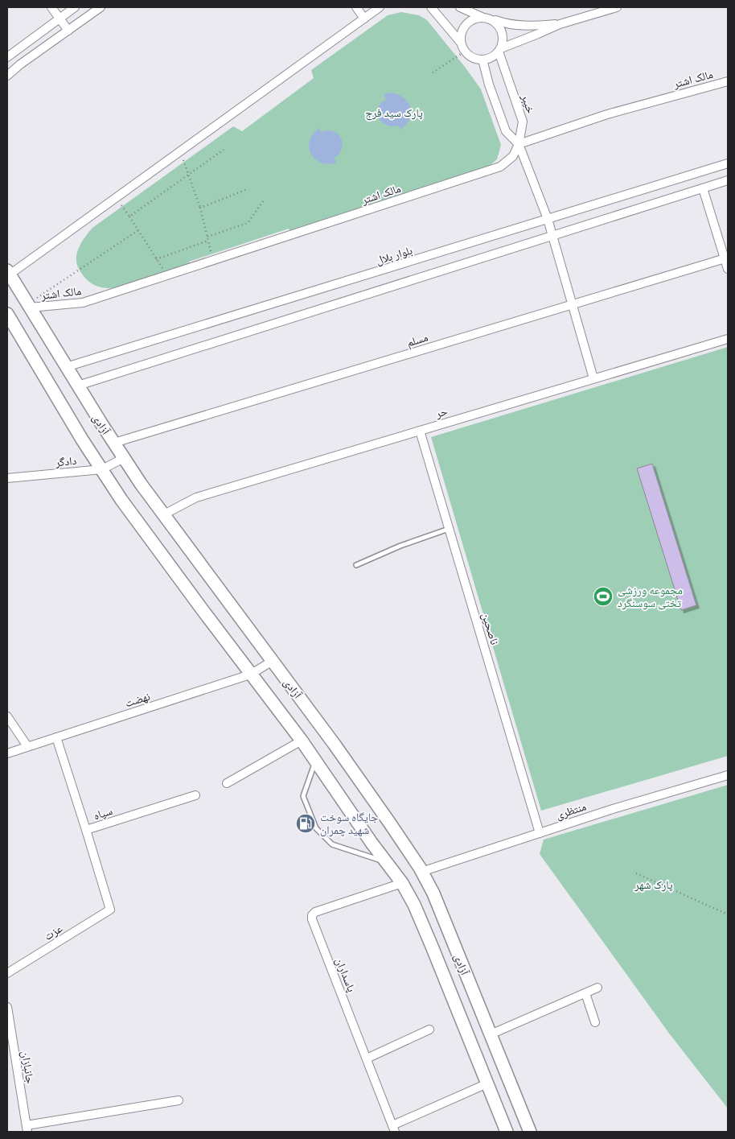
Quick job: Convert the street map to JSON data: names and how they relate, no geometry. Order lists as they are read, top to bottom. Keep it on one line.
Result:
{"streets":{"main road":["آزادی"],"street":["مالک اشتر","خیبر","بلوار بلال","مسلم","حر","دادگر","ناصحین","نهضت","منتظری","سپاه","عزت","پاسداران","جانبازان"]},"crossings":[["مالک اشتر","خیبر"],["مالک اشتر","آزادی"],["بلوار بلال","آزادی"],["مسلم","آزادی"],["حر","آزادی"],["حر","ناصحین"],["آزادی","دادگر"],["آزادی","نهضت"],["آزادی","منتظری"],["آزادی","پاسداران"],["ناصحین","منتظری"],["نهضت","سپاه"],["سپاه","عزت"]],"parks":["پارک سید فرج","پارک شهر"],"places":{"sports":["مجموعه ورزشی تختی سوسنگرد"],"fuel station":["جایگاه سوخت شهید چمران"]}}
